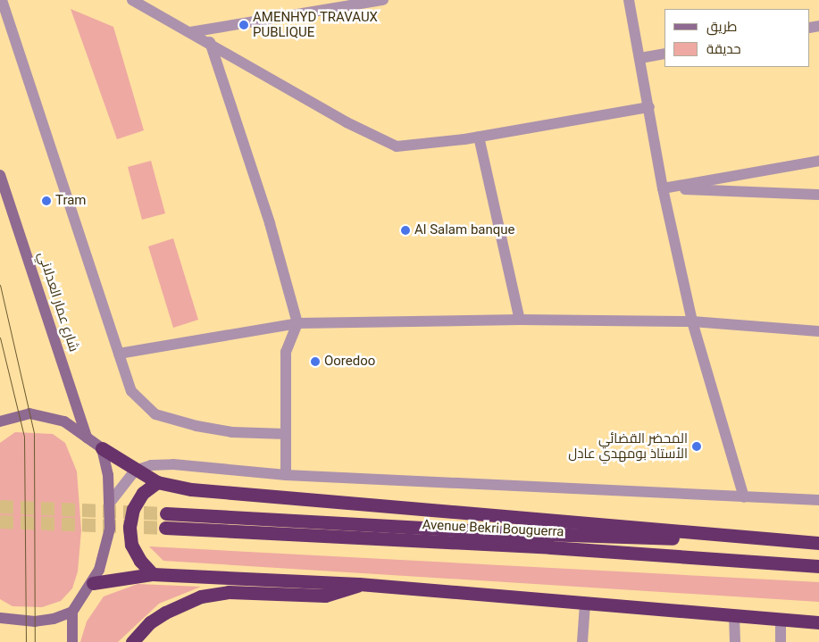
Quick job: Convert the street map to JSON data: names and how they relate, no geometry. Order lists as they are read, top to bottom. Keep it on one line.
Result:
{"streets":{"highway":["Avenue Bekri Bouguerra"],"main road":["شارع عمار العدلاني"]},"places":["AMENHYD TRAVAUX PUBLIQUE","Tram","Al Salam banque","Ooredoo","المحضر القضائي الأستاذ بومهدي عادل"],"legend":["طريق","حديقة"]}
